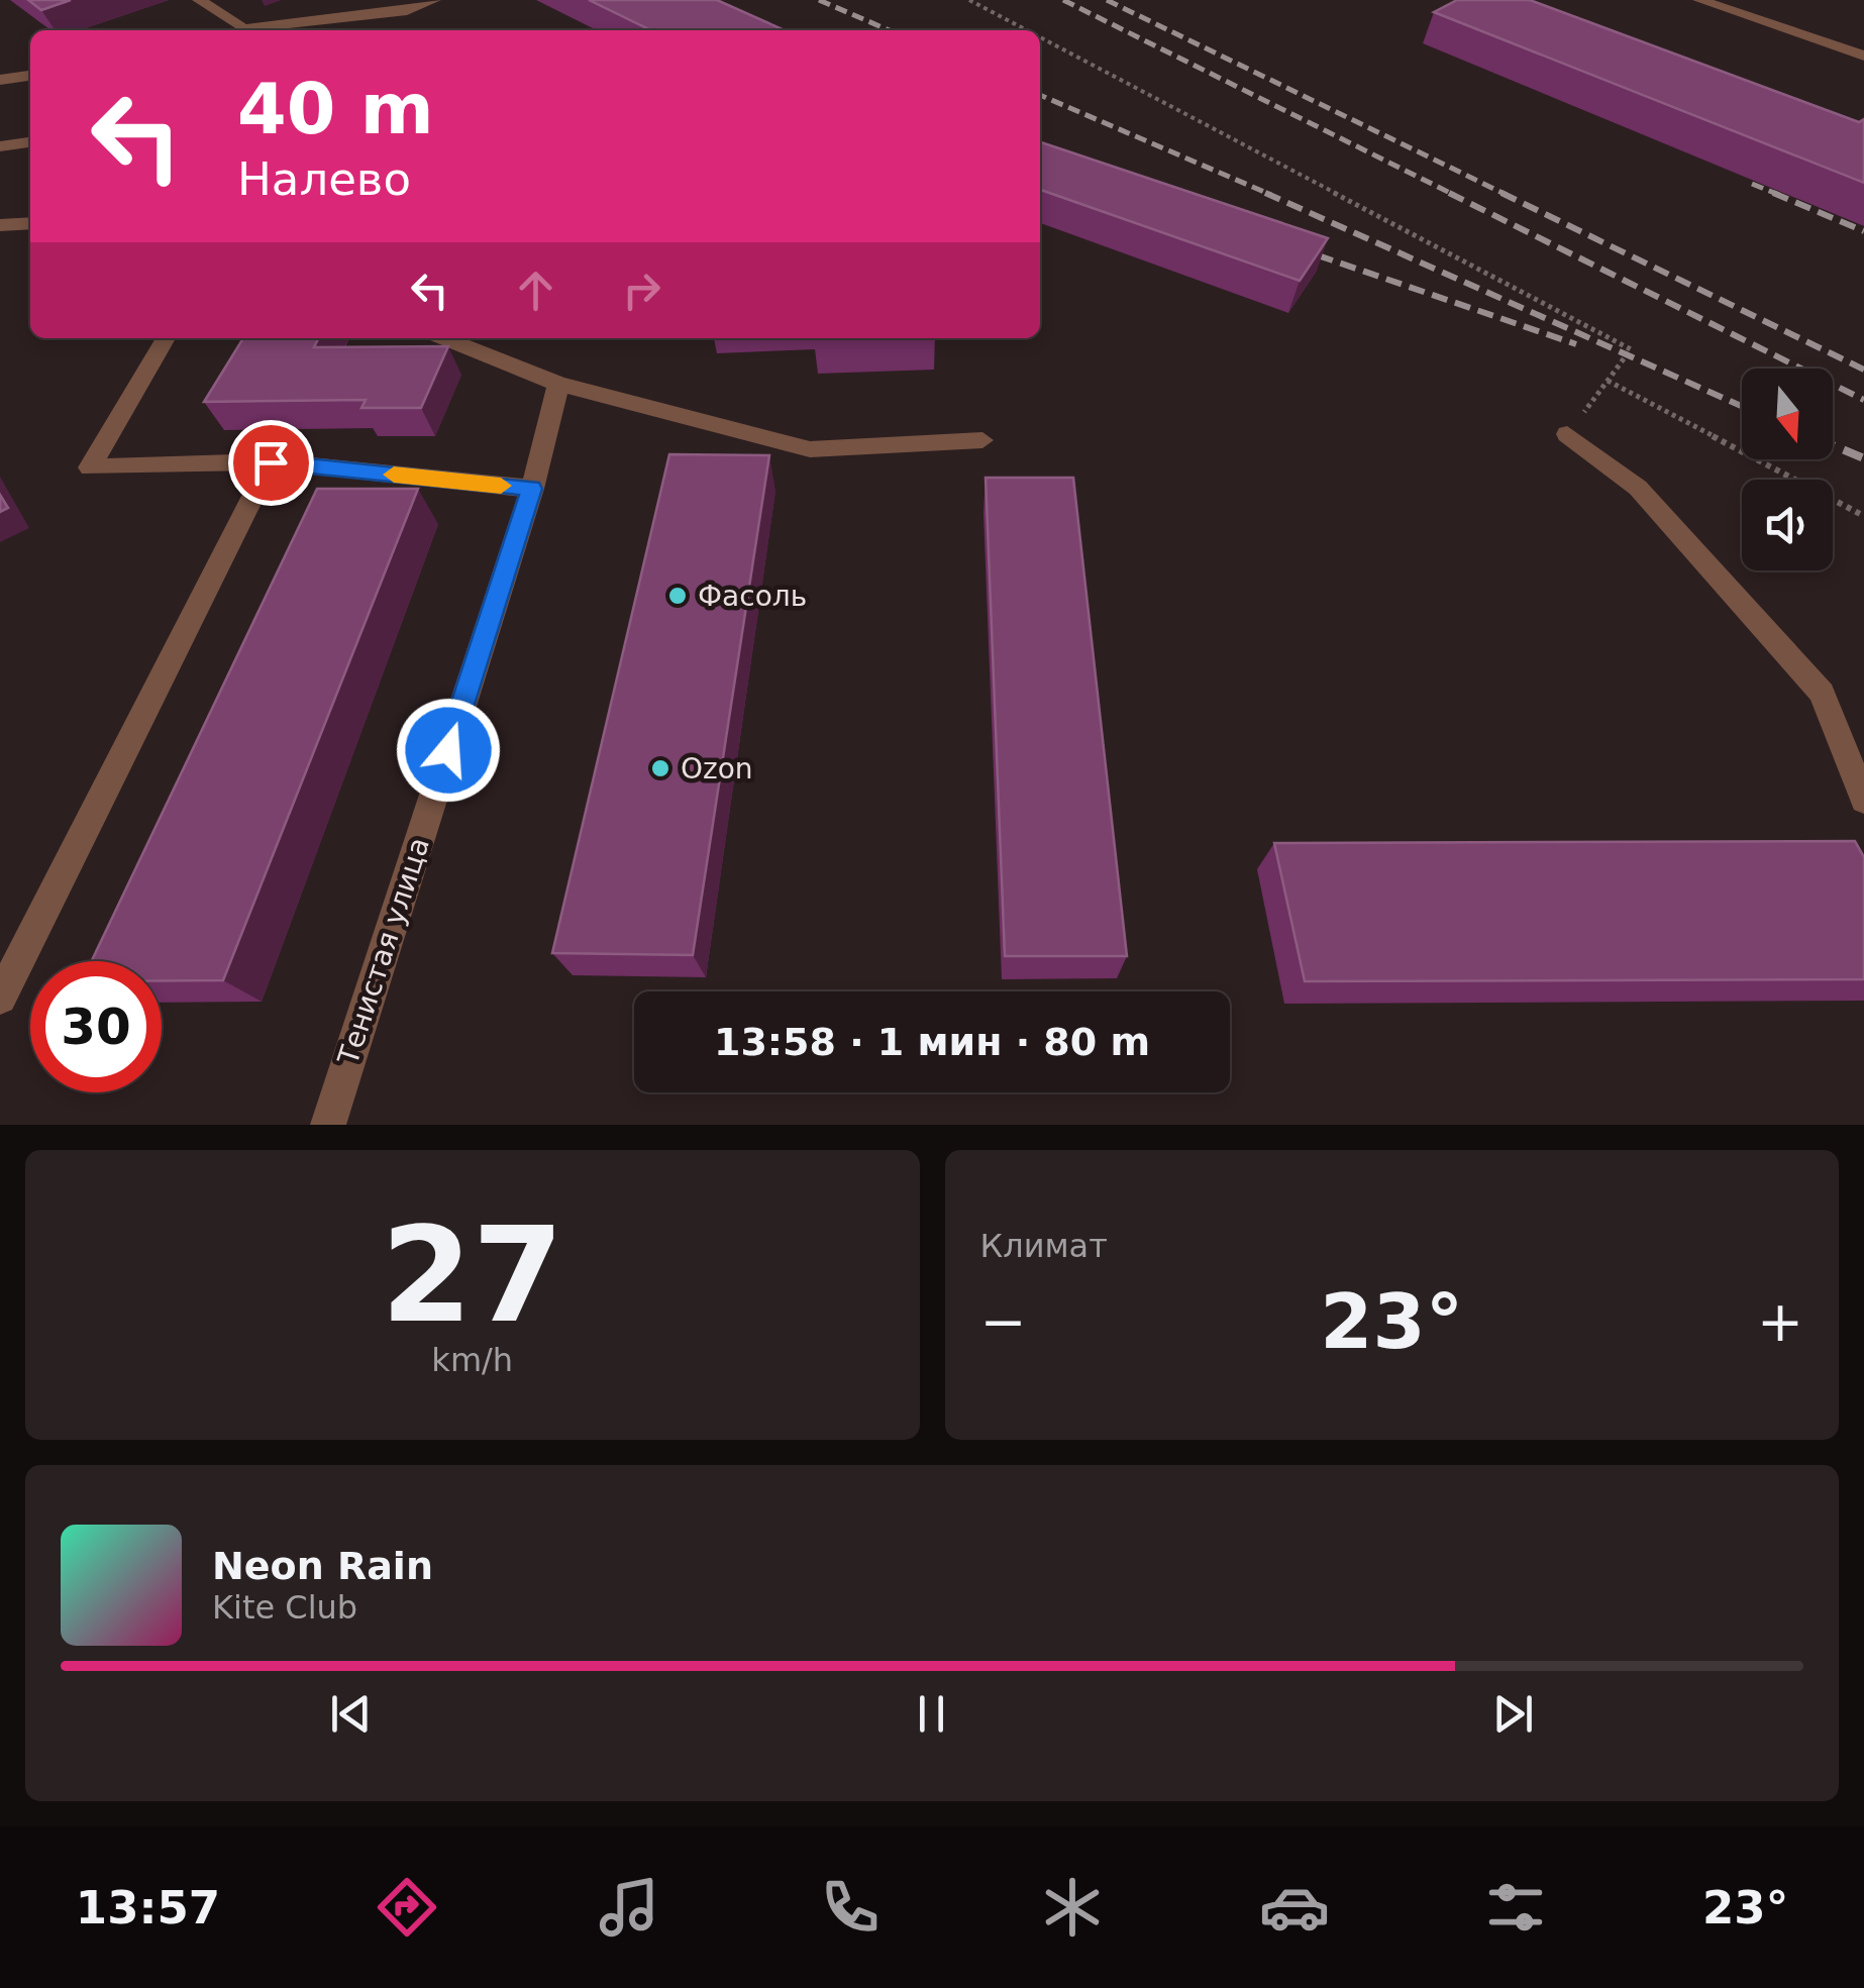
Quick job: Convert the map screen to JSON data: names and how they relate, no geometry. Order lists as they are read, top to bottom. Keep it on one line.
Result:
{"streets":{"street":["Тенистая улица"]},"places":["Фасоль","Ozon"],"north":"bottom","page":{"turn":["40 m","Налево"],"limit":"30","trip":"13:58 · 1 мин · 80 m","tile":[["27","km/h"],"Климат"],"heat":["−","23°","+"],"song":["Neon Rain","Kite Club"],"tabs":["13:57","23°"]}}
